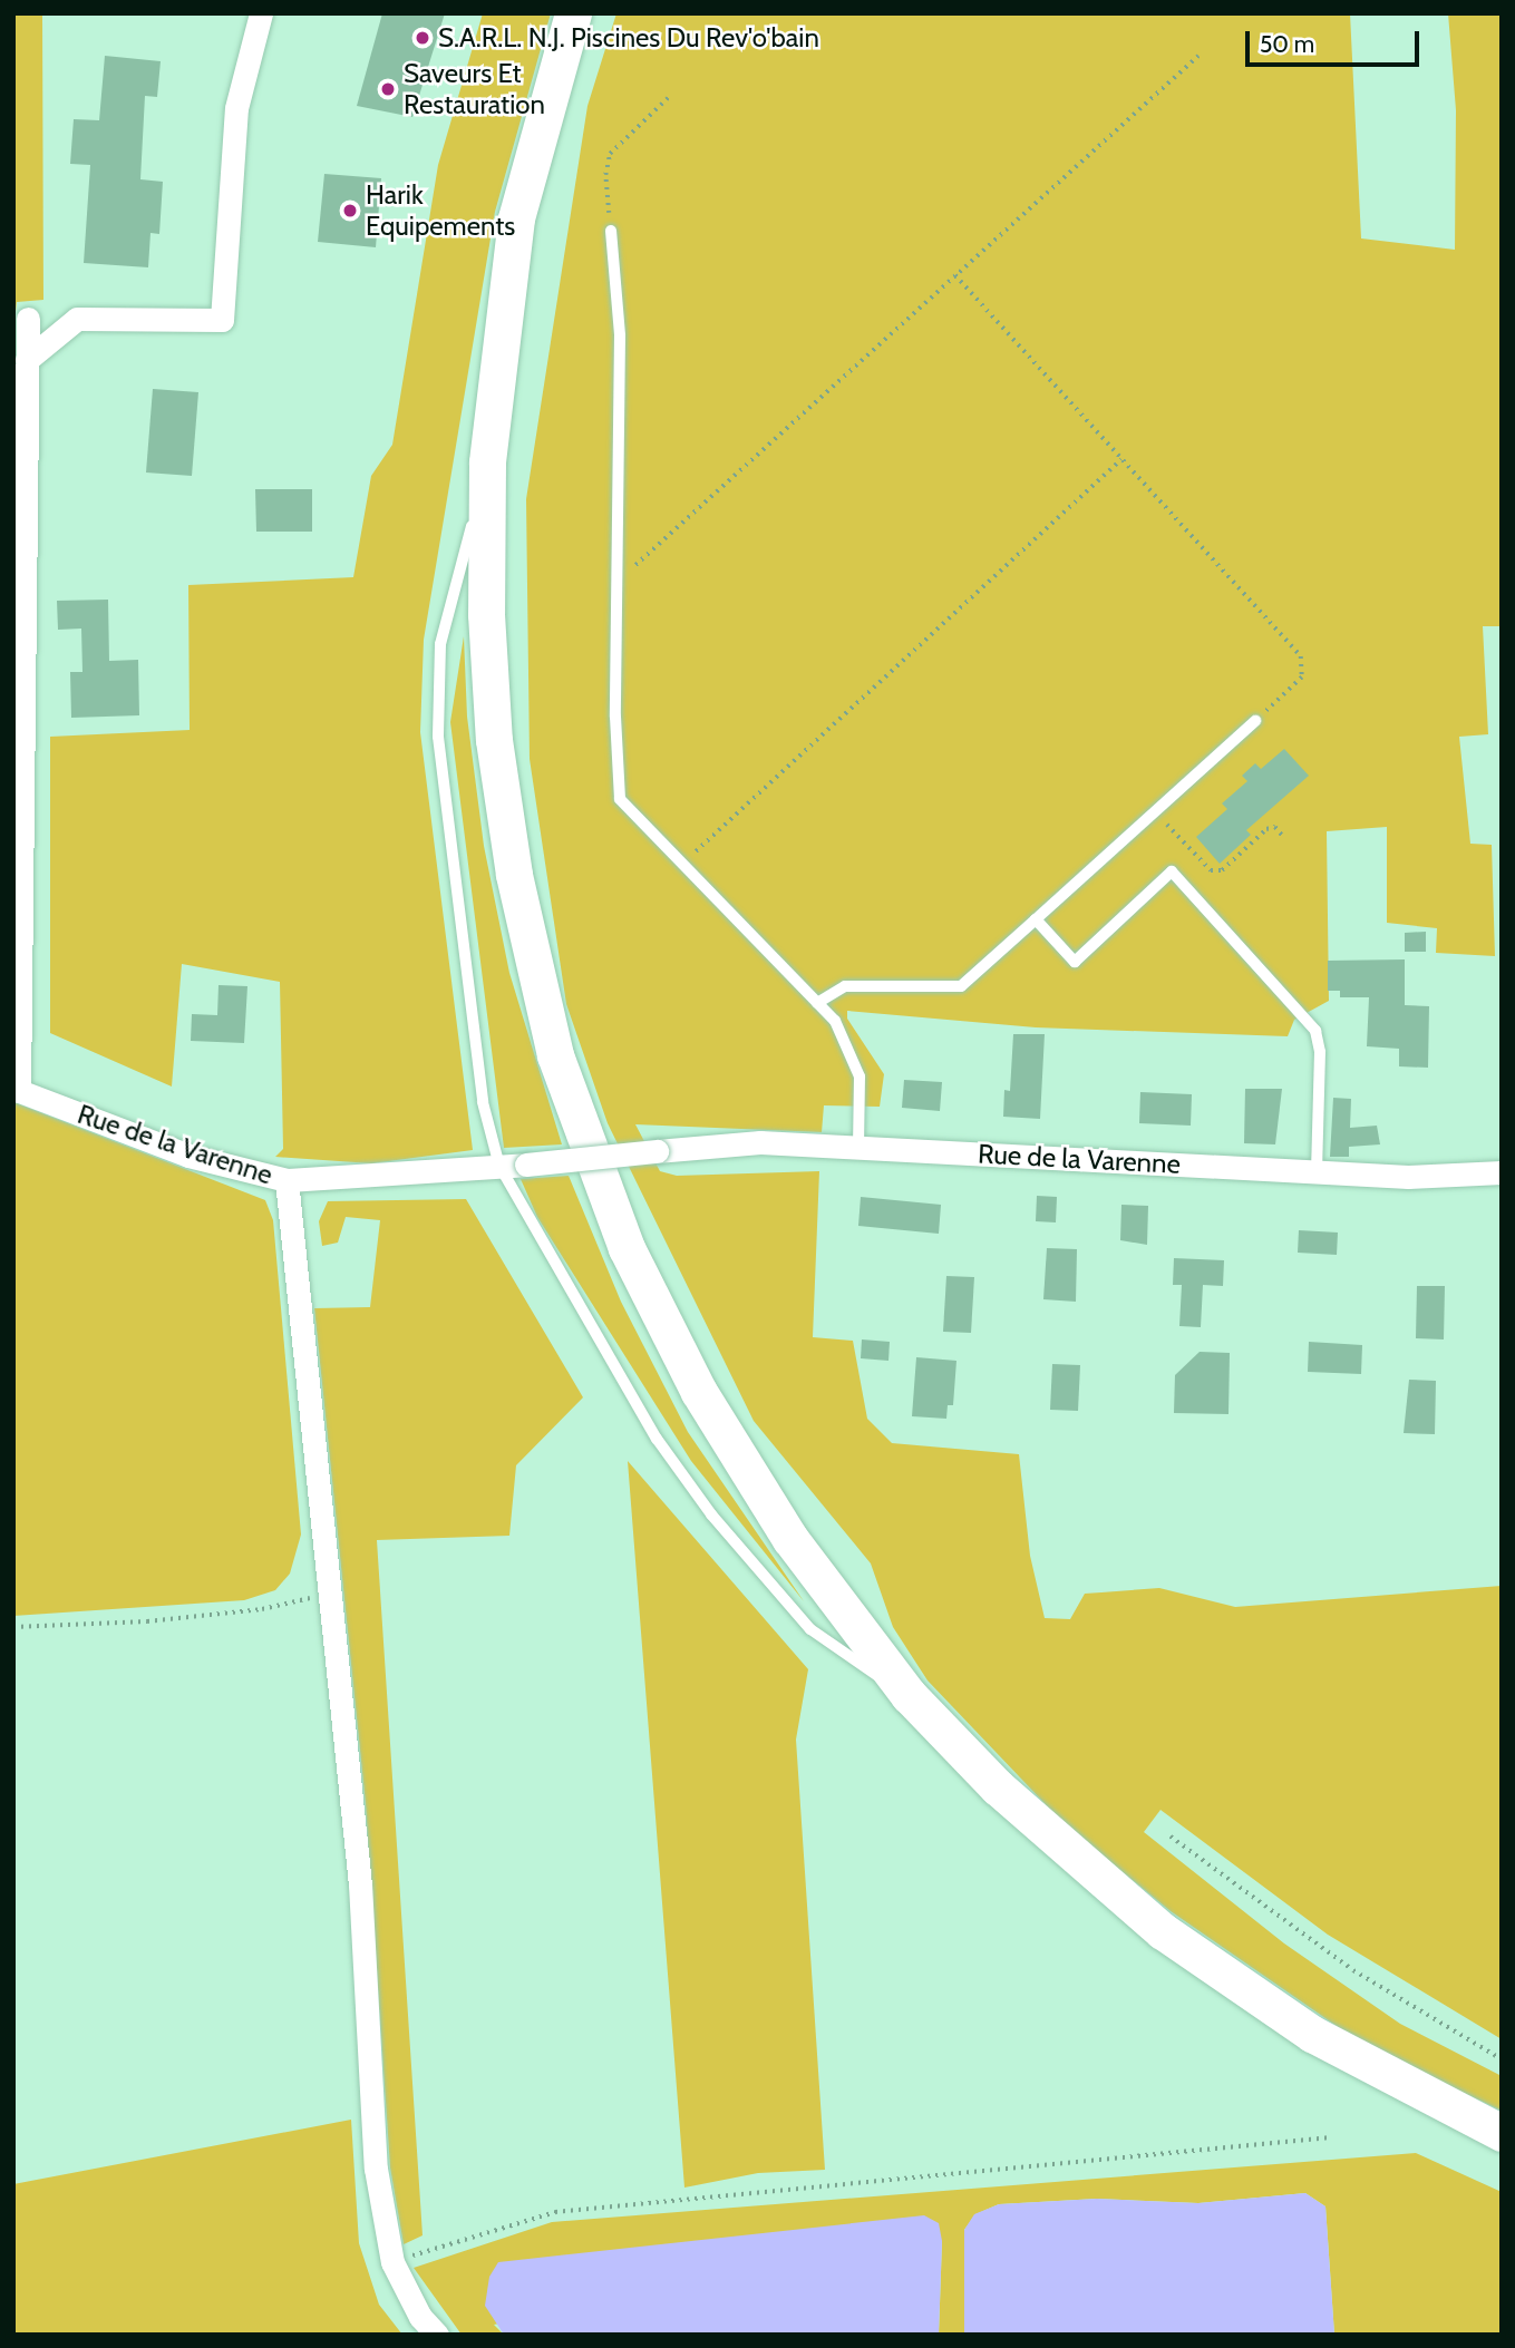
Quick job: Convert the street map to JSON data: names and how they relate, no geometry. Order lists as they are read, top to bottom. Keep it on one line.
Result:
{"streets":{"street":["Rue de la Varenne"]},"places":["S.A.R.L. N.J. Piscines Du Rev'o'bain","Saveurs Et Restauration","Harik Equipements"],"scale_bar":"50 m"}
